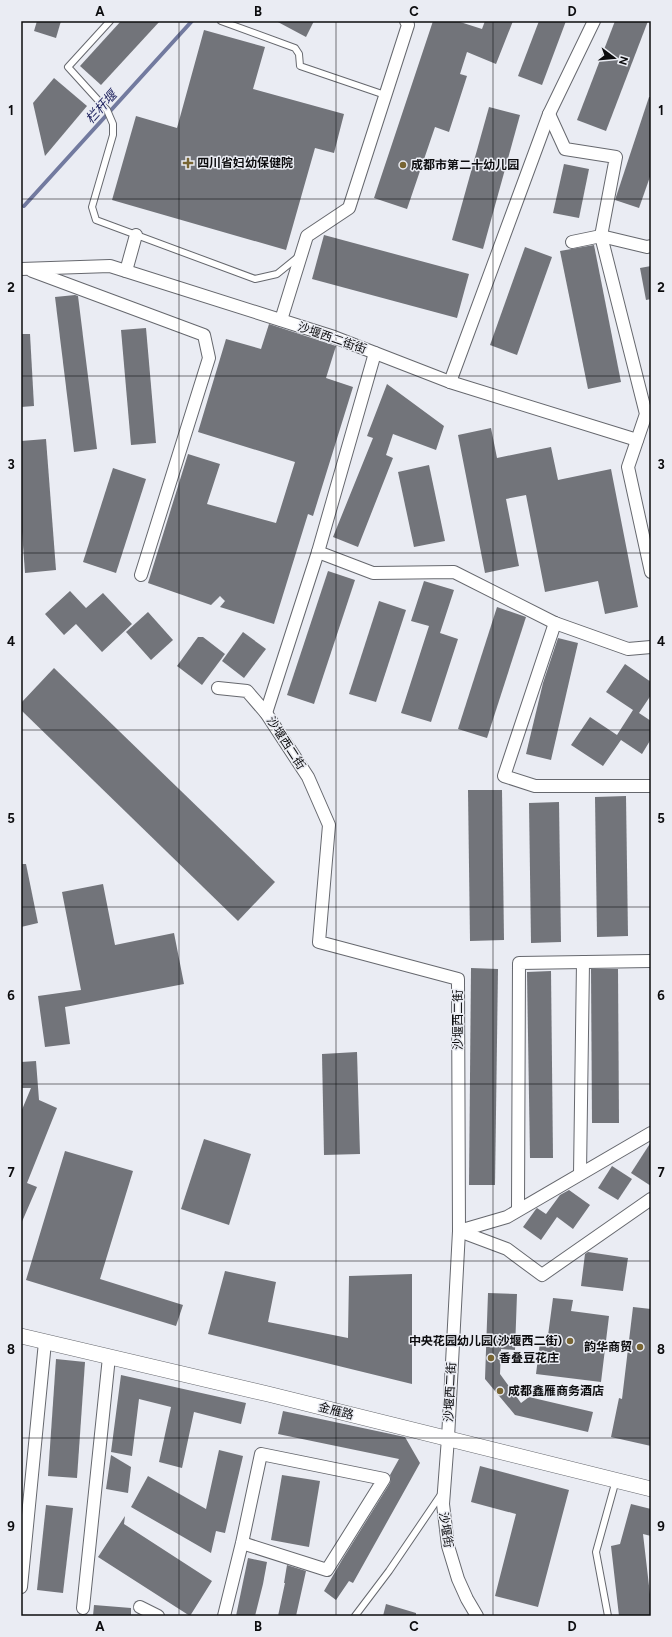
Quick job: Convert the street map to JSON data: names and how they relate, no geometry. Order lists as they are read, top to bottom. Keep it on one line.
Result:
{"streets":{"street":["沙堰西二街街","沙堰西二街","金雁路","沙堰街"]},"crossings":[["沙堰西二街","金雁路"],["沙堰西二街","沙堰街"],["金雁路","沙堰街"]],"water":["栏杆堰"],"places":{"health":["四川省妇幼保健院"],"other":["成都市第二十幼儿园","中央花园幼儿园(沙堰西二街)","韵华商贸","香叠豆花庄","成都鑫雁商务酒店"]},"north":"right","grid":{"columns":["A","B","C","D"],"rows":["1","2","3","4","5","6","7","8","9"]}}
